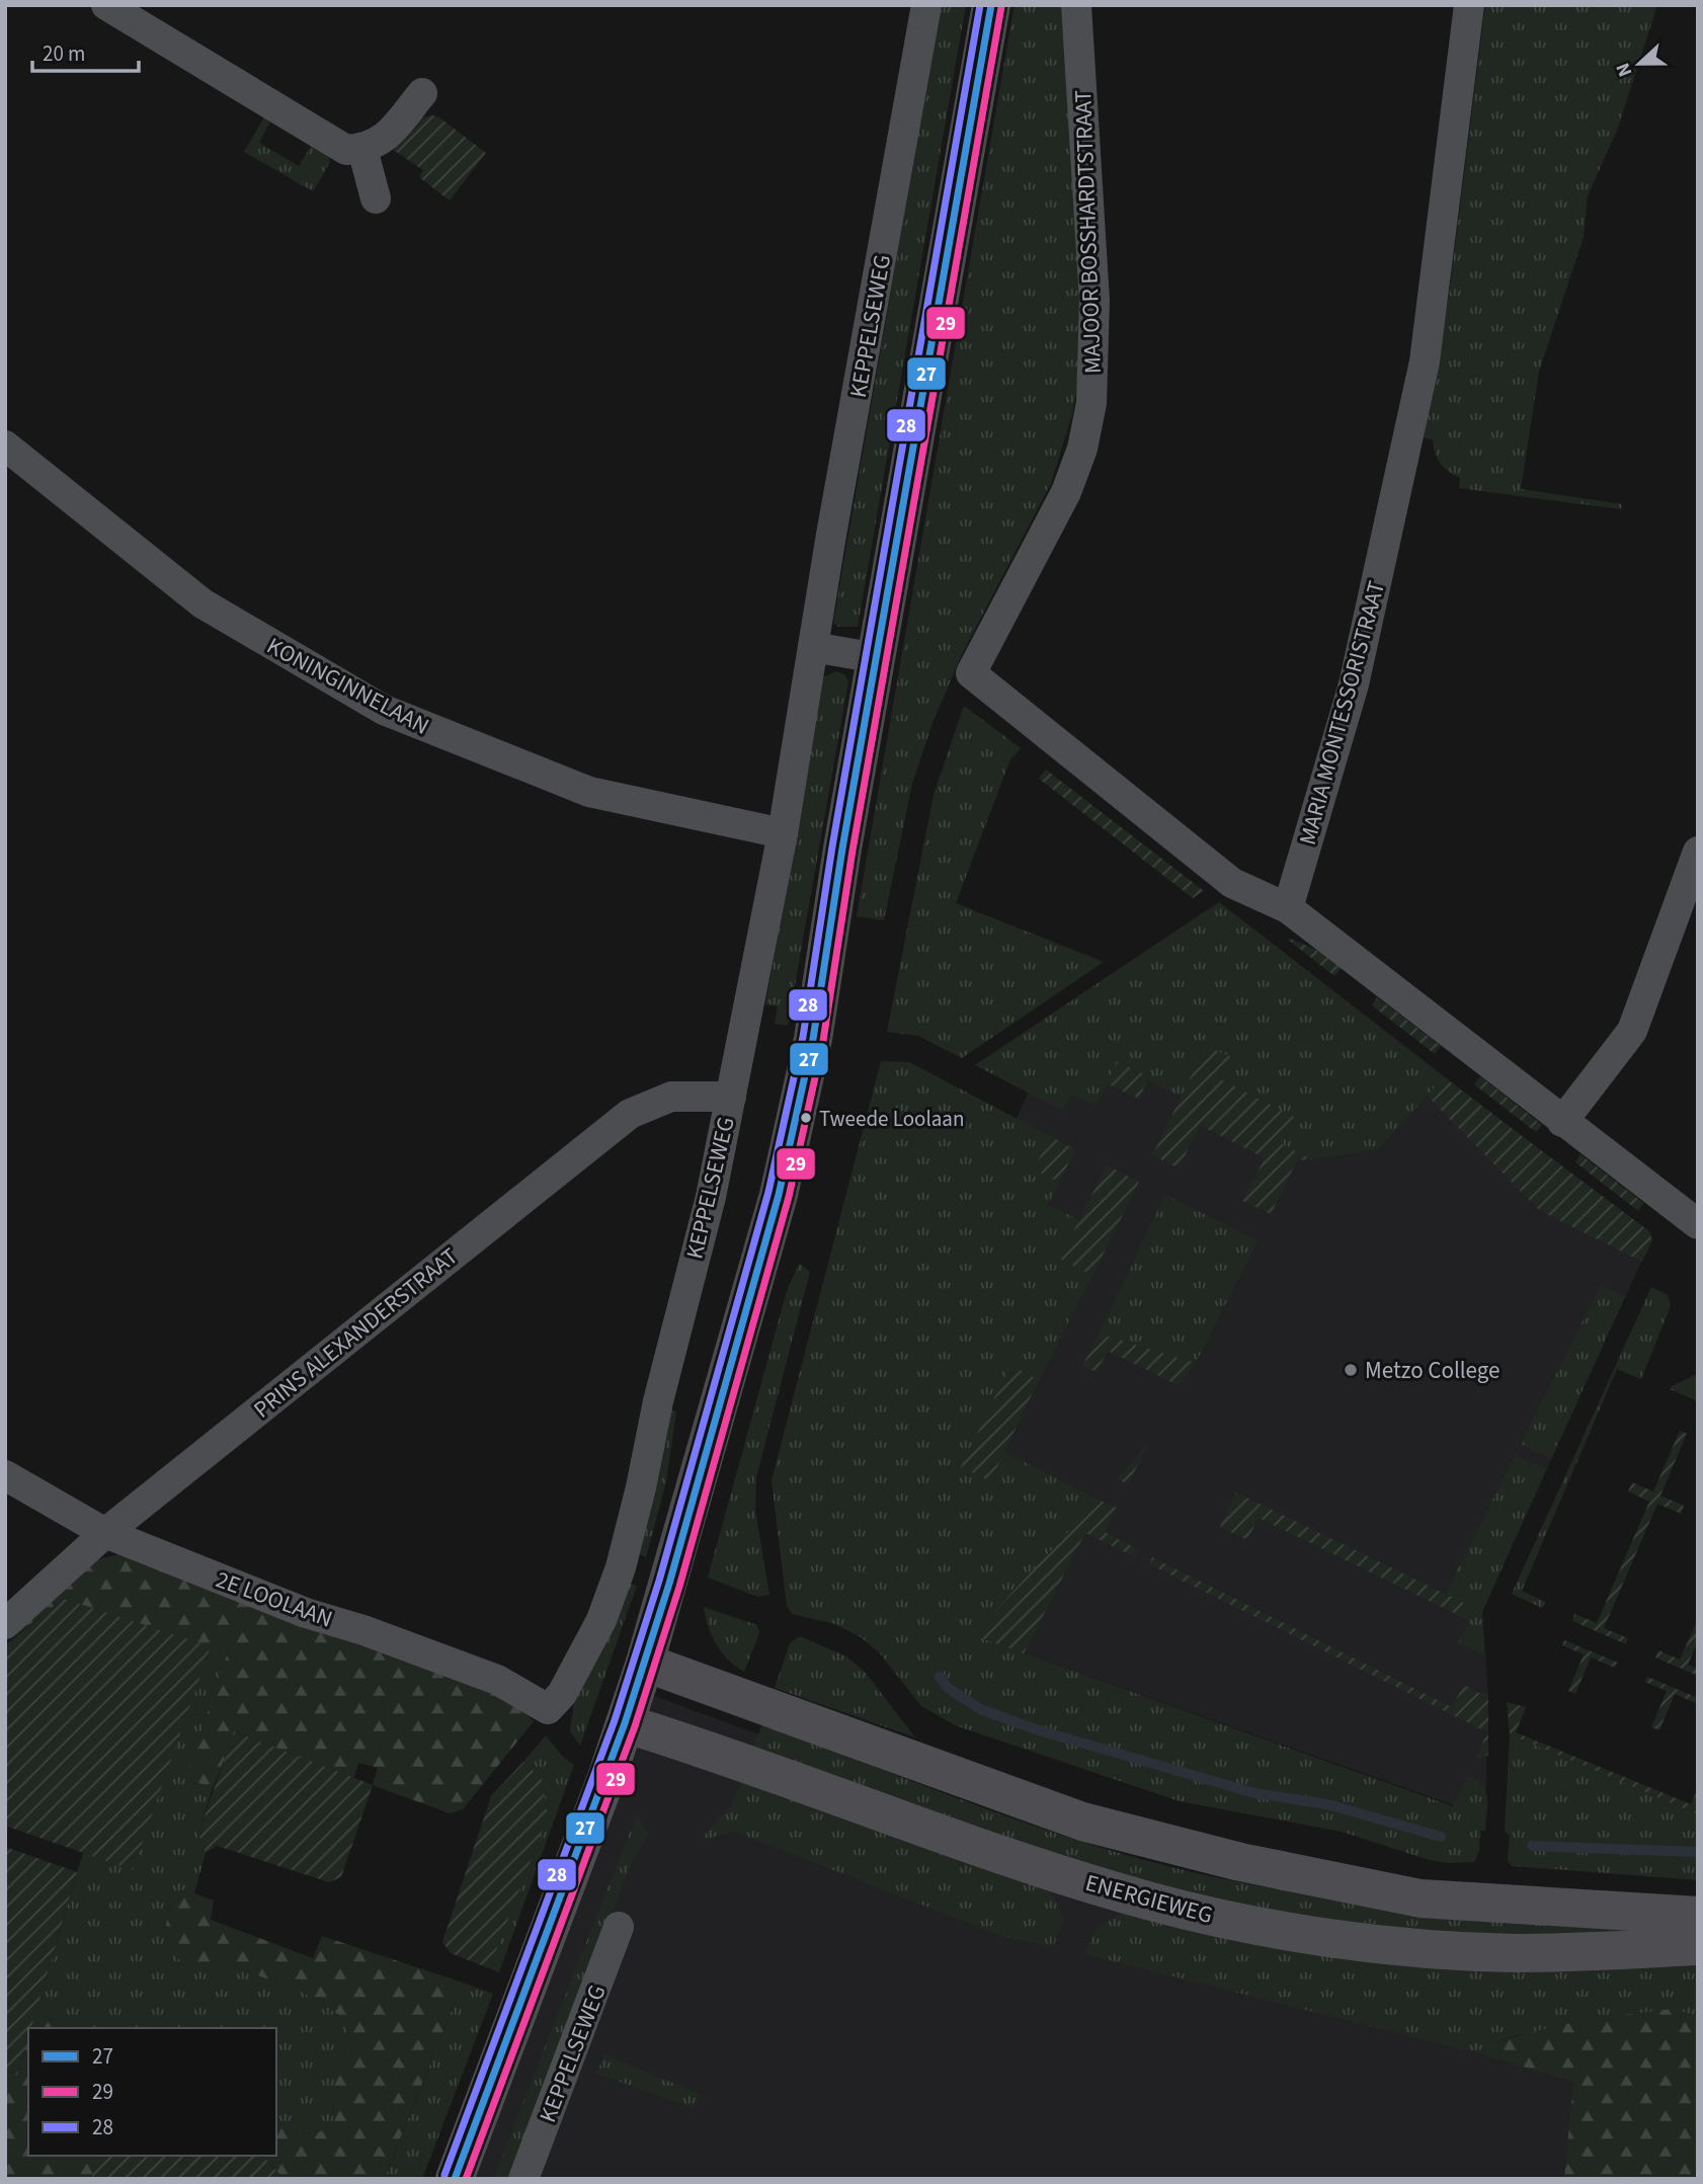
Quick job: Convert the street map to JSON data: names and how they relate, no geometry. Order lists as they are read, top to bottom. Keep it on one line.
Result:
{"streets":{"main road":["ENERGIEWEG"],"street":["MAJOOR BOSSHARDTSTRAAT","KEPPELSEWEG","KONINGINNELAAN","MARIA MONTESSORISTRAAT","PRINS ALEXANDERSTRAAT","2E LOOLAAN"]},"crossings":[["MAJOOR BOSSHARDTSTRAAT","MARIA MONTESSORISTRAAT"],["KEPPELSEWEG","KONINGINNELAAN"],["KEPPELSEWEG","PRINS ALEXANDERSTRAAT"],["KEPPELSEWEG","2E LOOLAAN"],["PRINS ALEXANDERSTRAAT","2E LOOLAAN"]],"places":["Tweede Loolaan","Metzo College"],"lines":["transit line 27","transit line 28","transit line 29"],"legend":["27","29","28"],"scale_bar":"20 m","north":"left"}
